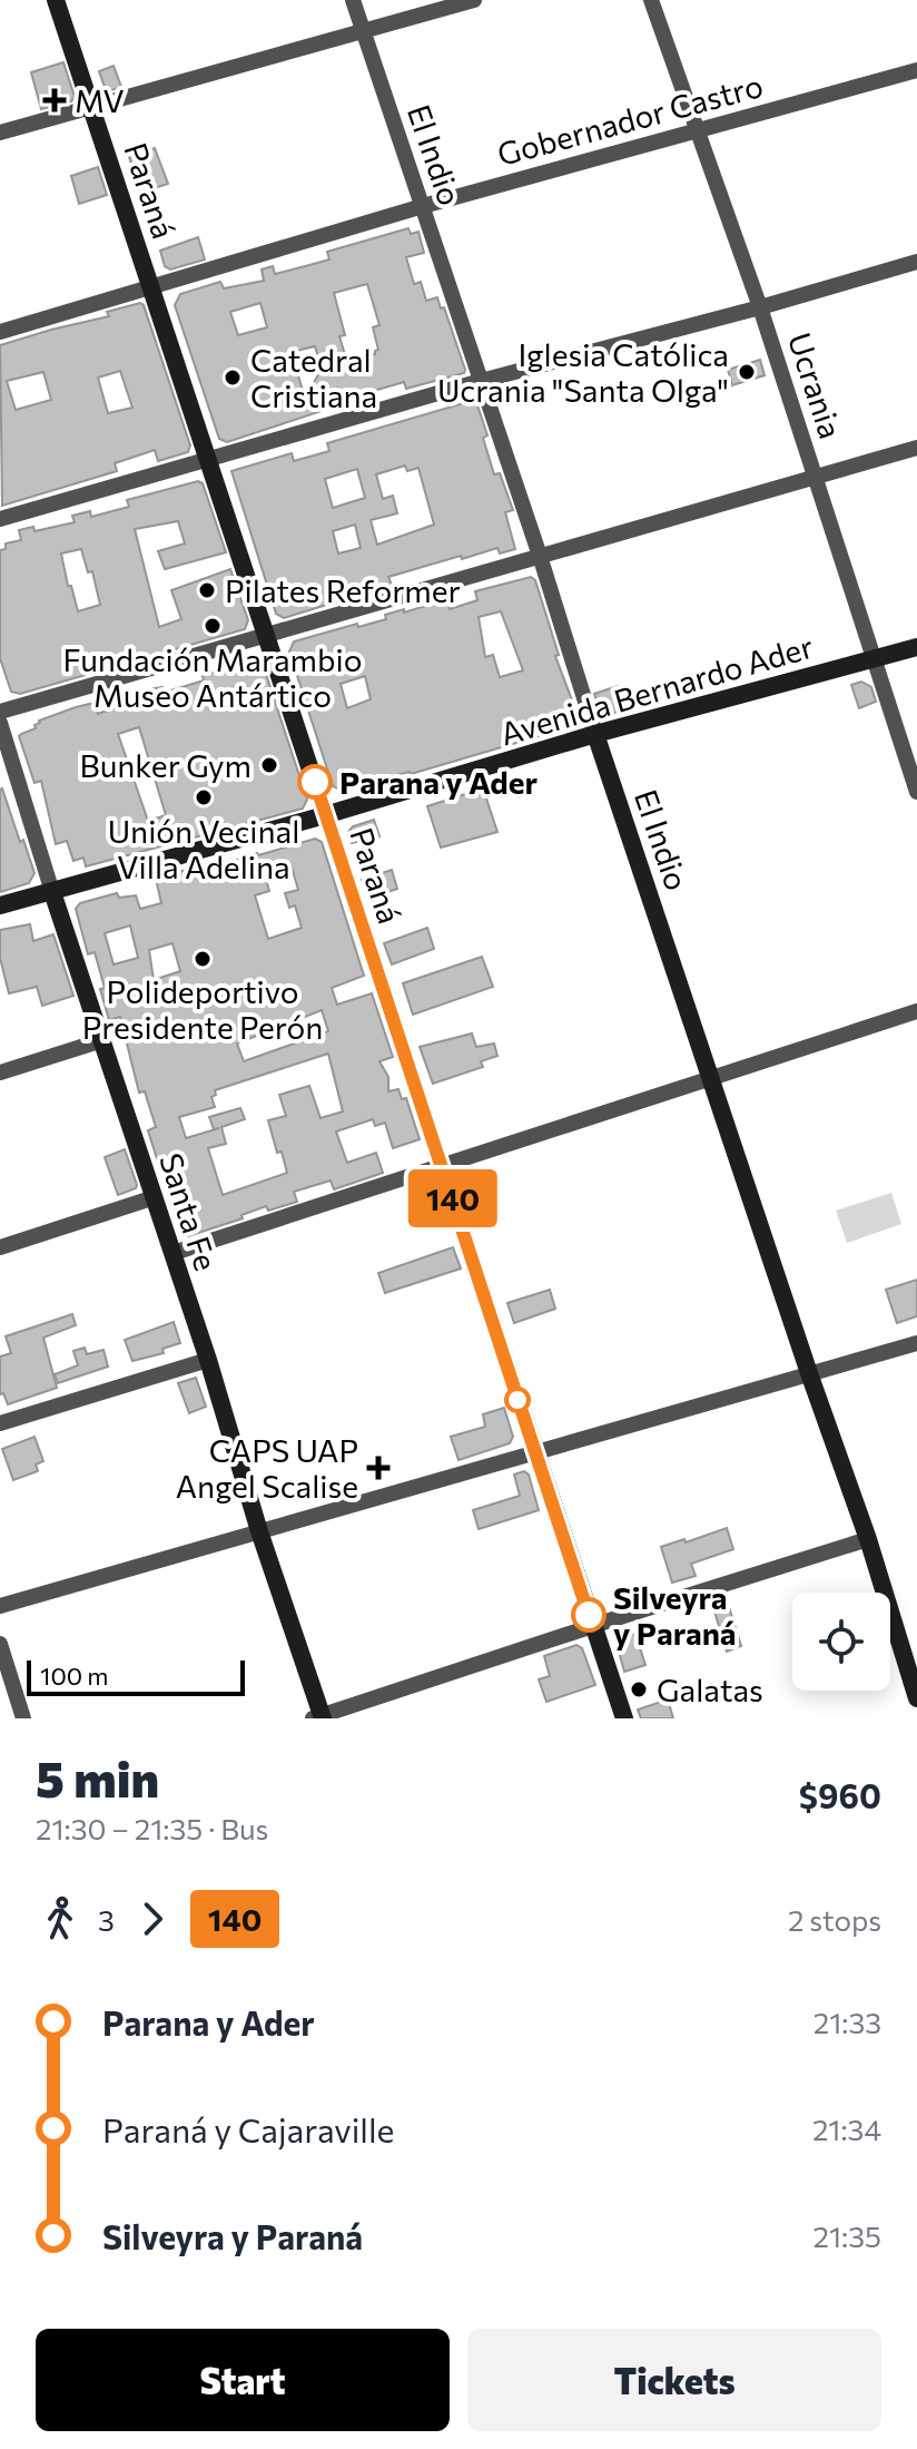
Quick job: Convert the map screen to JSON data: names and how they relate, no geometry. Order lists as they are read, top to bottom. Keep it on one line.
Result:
{"streets":{"street":["Gobernador Castro","El Indio","Paraná","Ucrania","Avenida Bernardo Ader","Santa Fe"]},"crossings":[["Gobernador Castro","El Indio"],["Gobernador Castro","Paraná"],["Gobernador Castro","Ucrania"],["El Indio","Avenida Bernardo Ader"],["Paraná","Avenida Bernardo Ader"],["Ucrania","Avenida Bernardo Ader"],["Avenida Bernardo Ader","Santa Fe"]],"places":{"health":["MV","CAPS UAP Angel Scalise"],"other":["Iglesia Católica Ucrania \"Santa Olga\"","Catedral Cristiana","Pilates Reformer","Fundación Marambio Museo Antártico","Bunker Gym","Parana y Ader","Unión Vecinal Villa Adelina","Polideportivo Presidente Perón","Silveyra y Paraná","Galatas"]},"lines":["bus line 140"],"scale_bar":"100 m","page":{"on_map":"140","scale":"100 m","heading":["5 min","21:30 – 21:35 · Bus","$960"],"legs":["3","140","2 stops"],"list":[{"name":"Parana y Ader","value":"21:33"},{"name":"Paraná y Cajaraville","value":"21:34"},{"name":"Silveyra y Paraná","value":"21:35"}],"buttons":["Start","Tickets"]}}
